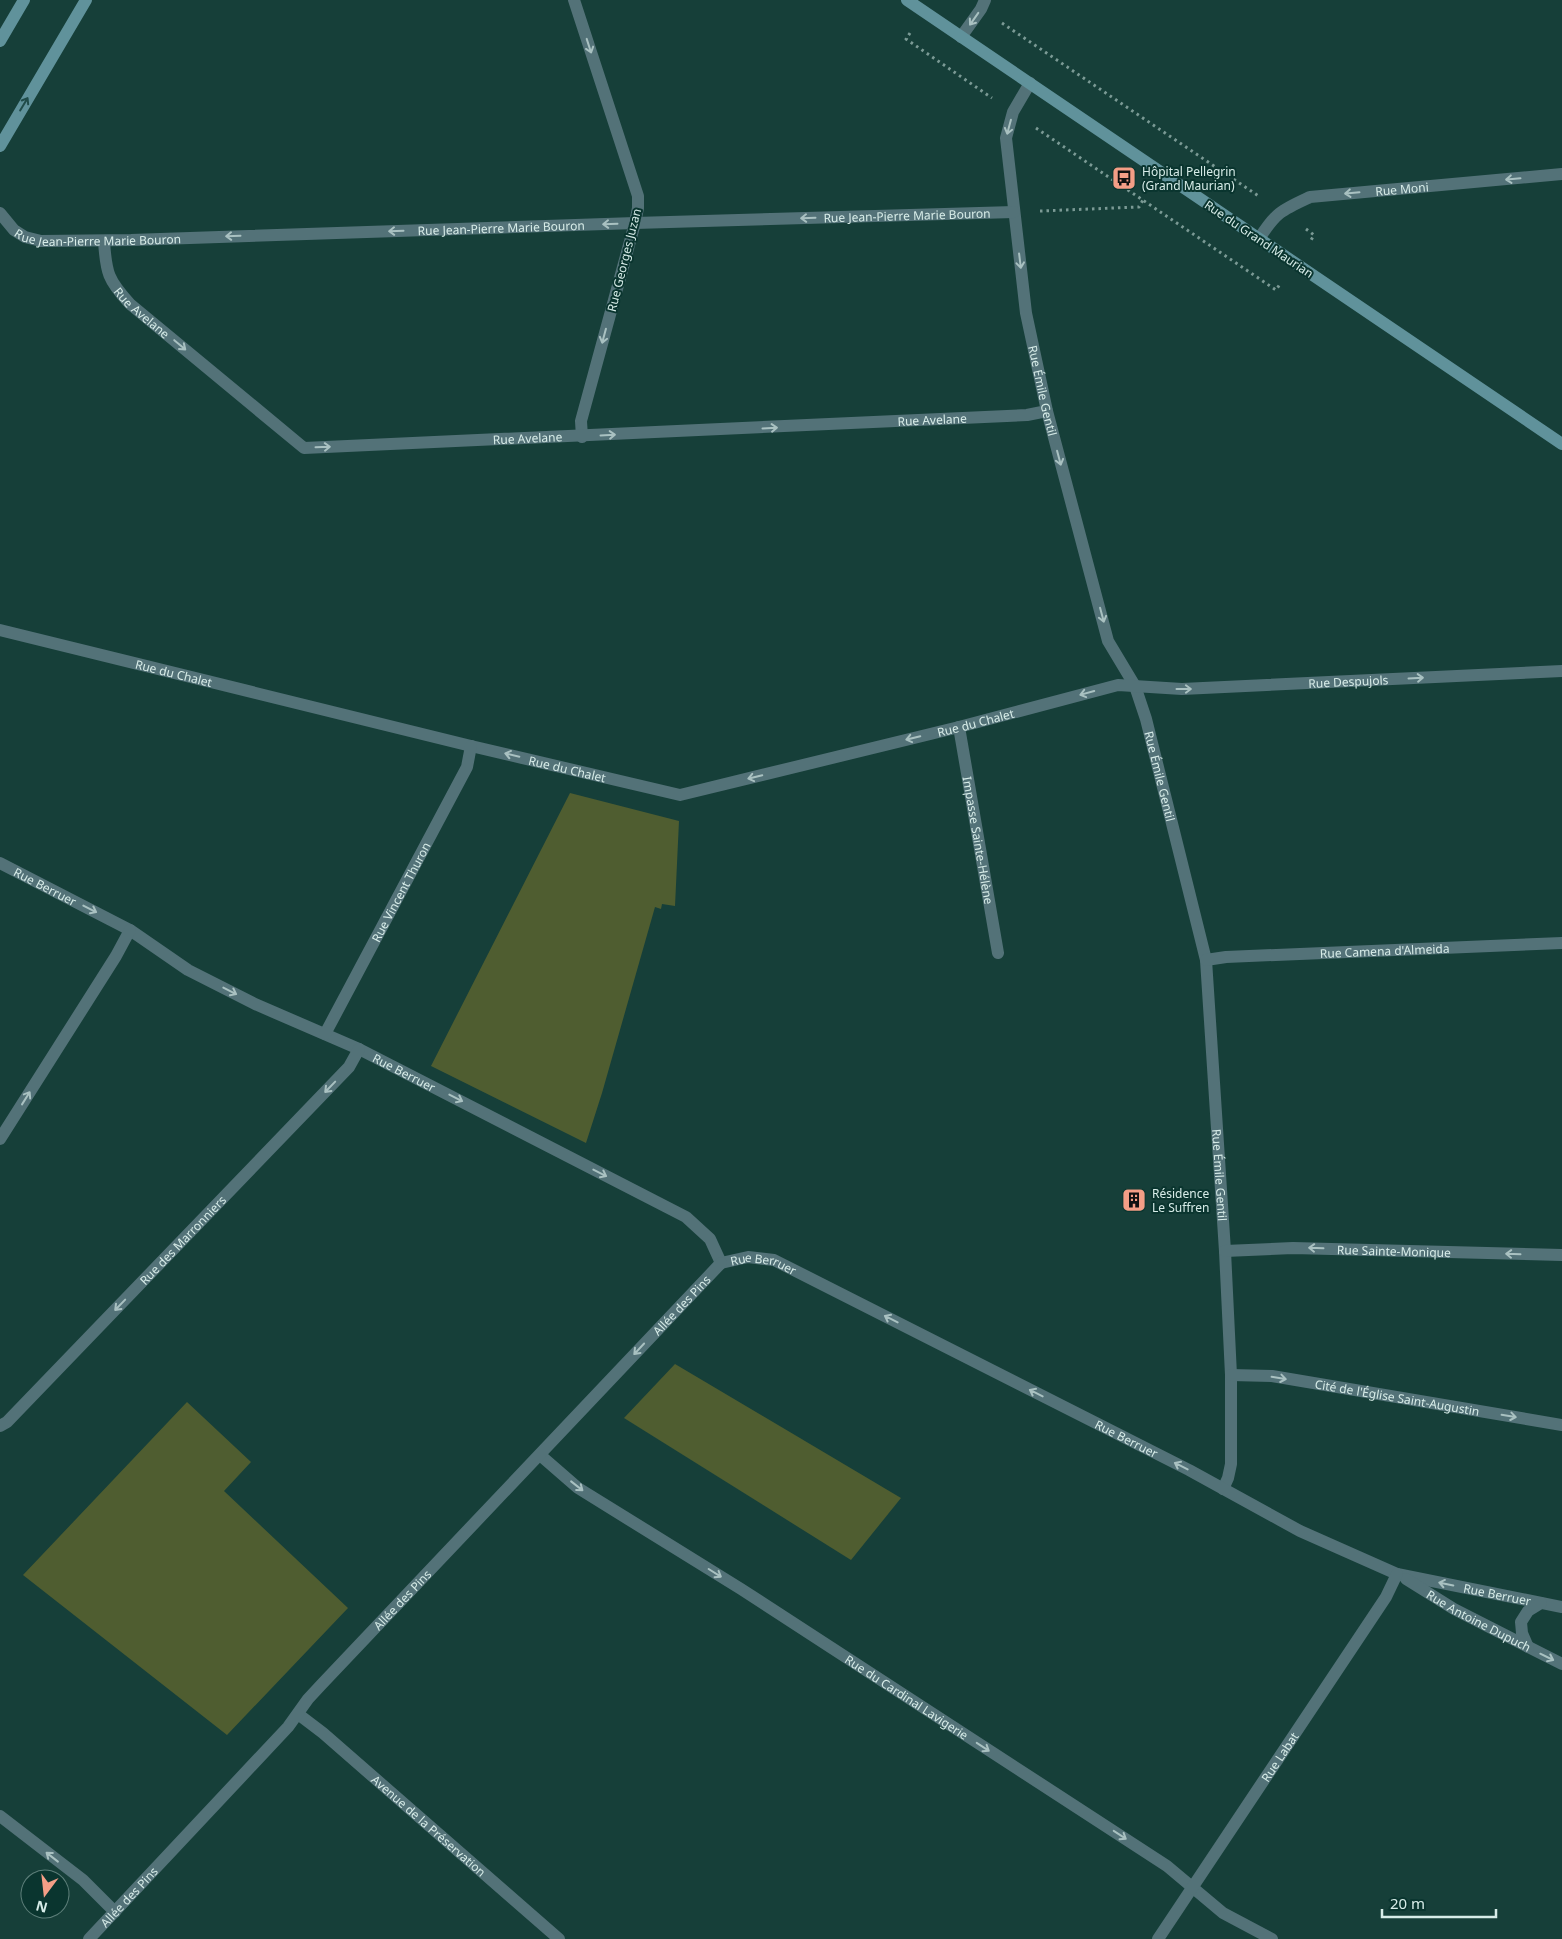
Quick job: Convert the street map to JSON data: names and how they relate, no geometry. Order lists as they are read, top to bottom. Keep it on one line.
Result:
{"streets":{"street":["Rue Moni","Rue Jean-Pierre Marie Bouron","Rue du Grand Maurian","Rue Georges Juzan","Rue Avelane","Rue Émile Gentil","Rue du Chalet","Rue Despujols","Impasse Sainte-Hélène","Rue Berruer","Rue Vincent Thuron","Rue Camena d'Almeida","Rue des Marronniers","Rue Sainte-Monique","Allée des Pins","Cité de l'Église Saint-Augustin","Rue Antoine Dupuch","Rue du Cardinal Lavigerie","Rue Labat","Avenue de la Préservation"]},"crossings":[["Rue Moni","Rue du Grand Maurian"],["Rue Jean-Pierre Marie Bouron","Rue Georges Juzan"],["Rue Jean-Pierre Marie Bouron","Rue Avelane"],["Rue Jean-Pierre Marie Bouron","Rue Émile Gentil"],["Rue du Grand Maurian","Rue Émile Gentil"],["Rue Georges Juzan","Rue Avelane"],["Rue Avelane","Rue Émile Gentil"],["Rue Émile Gentil","Rue du Chalet"],["Rue Émile Gentil","Rue Despujols"],["Rue Émile Gentil","Rue Berruer"],["Rue Émile Gentil","Rue Camena d'Almeida"],["Rue Émile Gentil","Rue Sainte-Monique"],["Rue Émile Gentil","Cité de l'Église Saint-Augustin"],["Rue du Chalet","Rue Despujols"],["Rue du Chalet","Impasse Sainte-Hélène"],["Rue du Chalet","Rue Vincent Thuron"],["Rue Berruer","Rue Vincent Thuron"],["Rue Berruer","Rue des Marronniers"],["Rue Berruer","Allée des Pins"],["Rue Berruer","Rue Antoine Dupuch"],["Rue Berruer","Rue Labat"],["Allée des Pins","Rue du Cardinal Lavigerie"],["Allée des Pins","Avenue de la Préservation"],["Rue Antoine Dupuch","Rue Labat"],["Rue du Cardinal Lavigerie","Rue Labat"]],"one_way":["Rue Moni","Rue Jean-Pierre Marie Bouron","Rue Georges Juzan","Rue Avelane","Rue Émile Gentil","Rue du Chalet","Rue Despujols","Rue des Marronniers","Rue Sainte-Monique","Cité de l'Église Saint-Augustin","Rue du Cardinal Lavigerie"],"places":{"bus stop":["Hôpital Pellegrin (Grand Maurian)"],"building":["Résidence Le Suffren"]},"scale_bar":"20 m","north":"bottom"}
